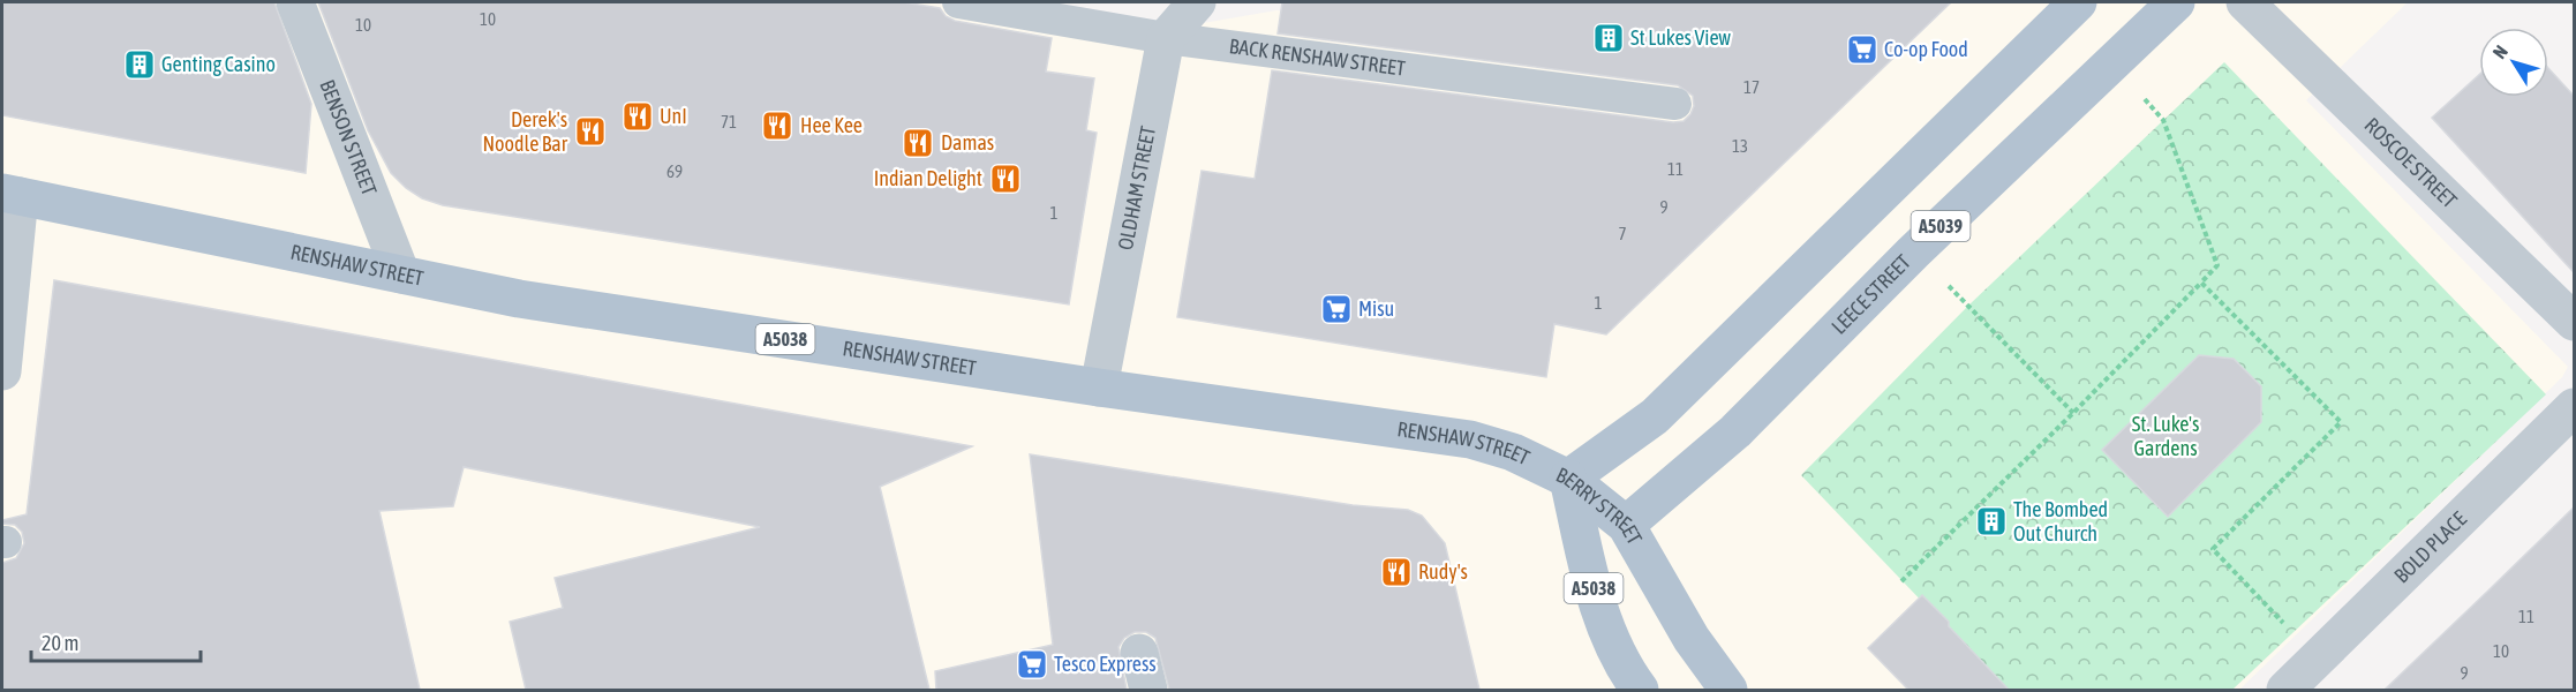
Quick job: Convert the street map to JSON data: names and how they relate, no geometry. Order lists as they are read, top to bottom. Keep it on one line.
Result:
{"streets":{"main road":["A5039","RENSHAW STREET","LEECE STREET","A5038","BERRY STREET"],"street":["BENSON STREET","ROSCOE STREET","OLDHAM STREET","BOLD PLACE"],"lane":["BACK RENSHAW STREET"]},"crossings":[["BACK RENSHAW STREET","OLDHAM STREET"],["BENSON STREET","RENSHAW STREET"],["OLDHAM STREET","RENSHAW STREET"],["RENSHAW STREET","BERRY STREET"],["LEECE STREET","BERRY STREET"]],"parks":["St. Luke's Gardens"],"places":{"building":["St Lukes View","Genting Casino","The Bombed Out Church"],"supermarket":["Co-op Food","Misu","Tesco Express"],"restaurant":["UnI","Hee Kee","Derek's Noodle Bar","Damas","Indian Delight","Rudy's"]},"house_numbers":["10","10","17","71","13","11","69","9","1","7","1","11","10","9"],"scale_bar":"20 m","north":"top left"}
